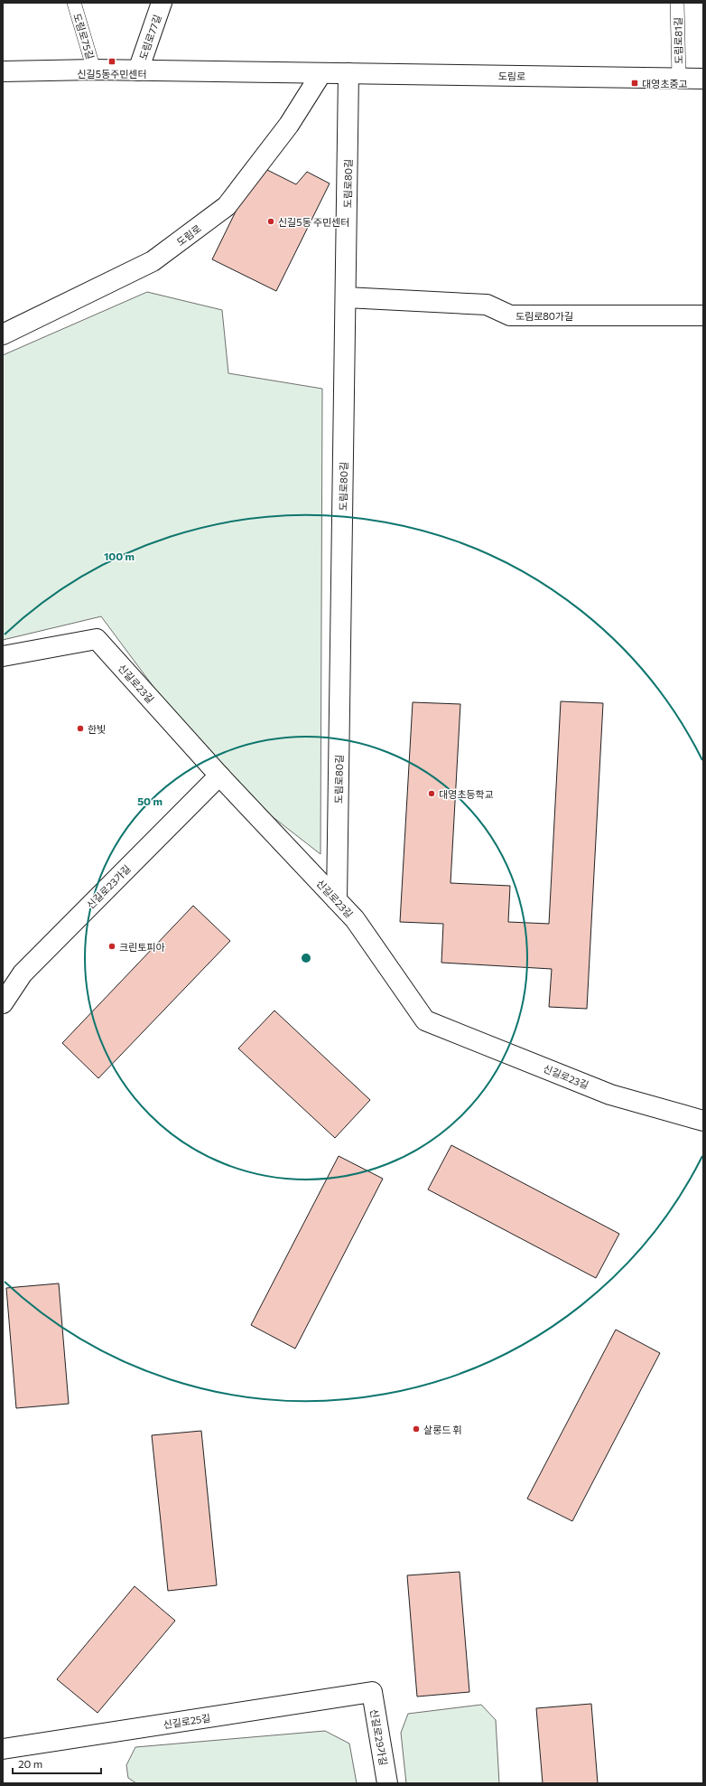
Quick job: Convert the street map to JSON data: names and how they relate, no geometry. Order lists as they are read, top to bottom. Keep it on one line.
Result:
{"streets":{"street":["도림로77길","도림로","도림로80길","도림로80가길","신길로23길","신길로23가길","신길로25길","신길로29가길"],"lane":["도림로75길","도림로81길"]},"crossings":[["도림로75길","도림로"],["도림로77길","도림로"],["도림로81길","도림로"],["도림로","도림로80길"],["도림로80길","도림로80가길"],["도림로80길","신길로23길"],["신길로23길","신길로23가길"],["신길로25길","신길로29가길"]],"places":{"transit":["신길5동주민센터","대영초중고"],"other":["신길5동 주민센터","한빛","대영초등학교","크린토피아","살롱드 휘"]},"scale_bar":"20 m","rings":["100 m","50 m"]}
